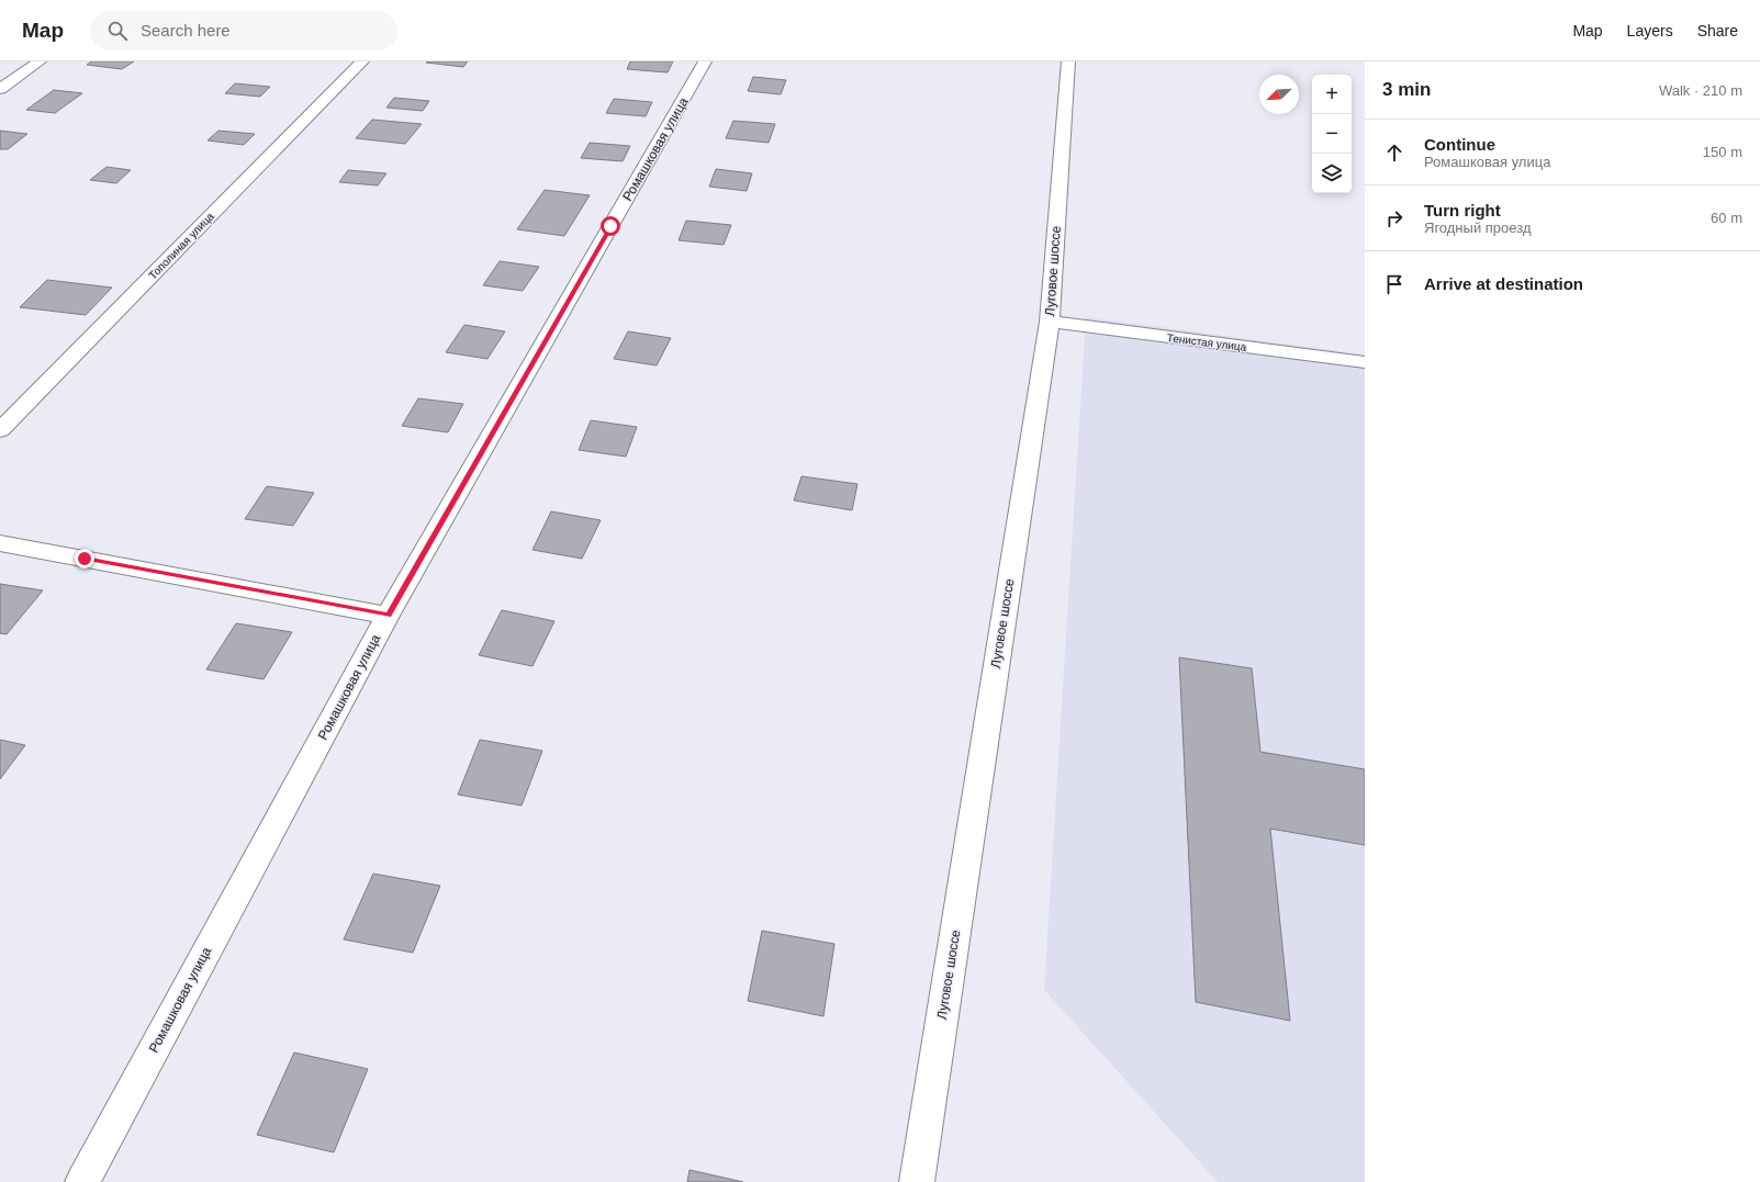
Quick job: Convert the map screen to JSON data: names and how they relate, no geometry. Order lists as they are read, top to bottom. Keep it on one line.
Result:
{"streets":{"street":["Ромашковая улица","Тополиная улица","Луговое шоссе","Тенистая улица"]},"crossings":[["Луговое шоссе","Тенистая улица"]],"north":"bottom left","page":{"header":"Map","search":"Search here","nav":["Map","Layers","Share"],"heading":["3 min","Walk · 210 m"],"map_buttons":["+","−"],"list":[["Continue","Ромашковая улица","150 m"],["Turn right","Ягодный проезд","60 m"],"Arrive at destination"]}}
